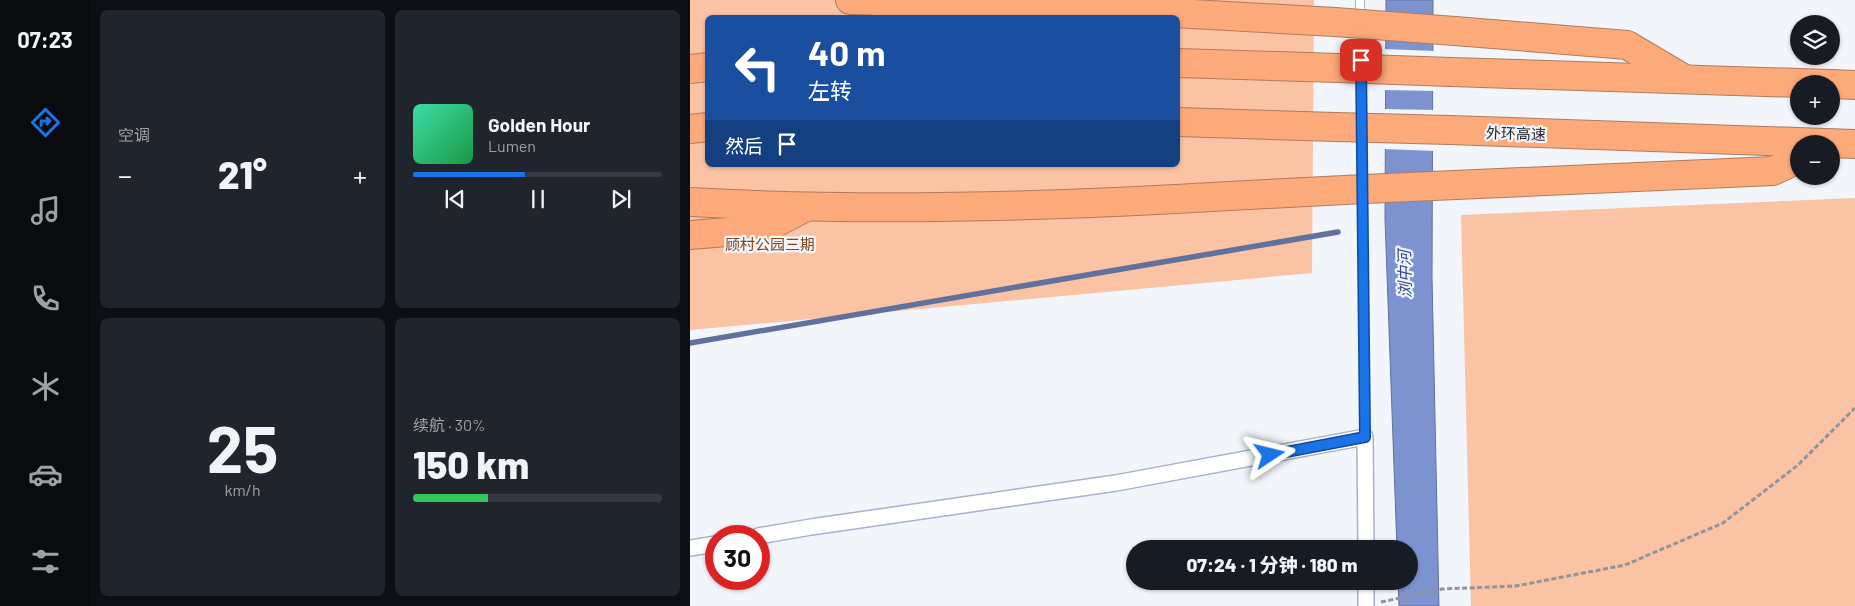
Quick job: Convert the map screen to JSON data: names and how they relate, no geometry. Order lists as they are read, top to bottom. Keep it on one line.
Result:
{"streets":{"highway":["外环高速"]},"water":["浏中河"],"parks":["顾村公园三期"],"page":{"tabs":"07:23","tile":["空调",["25","km/h"],["续航 · 30%","150 km"]],"map_buttons":["+","−"],"turn":["40 m","左转"],"song":["Golden Hour","Lumen"],"then":"然后","heat":["−","21°","+"],"limit":"30","trip":"07:24 · 1 分钟 · 180 m"}}
